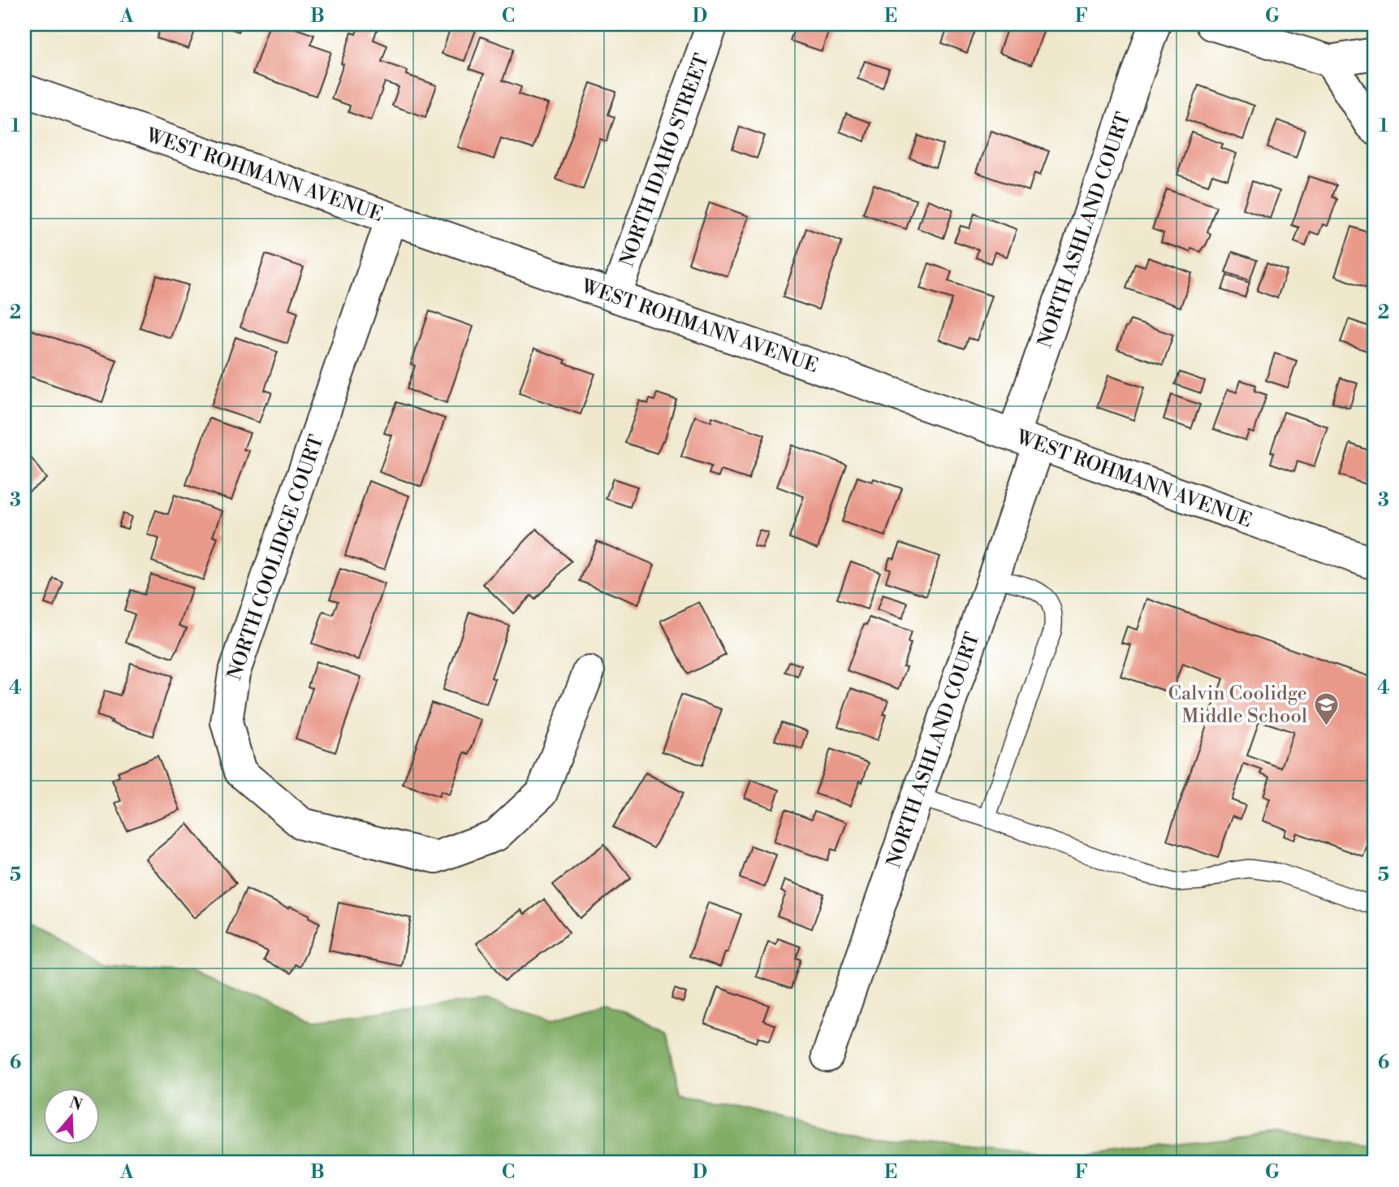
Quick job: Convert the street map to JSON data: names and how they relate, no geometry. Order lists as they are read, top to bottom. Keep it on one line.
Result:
{"streets":{"street":["NORTH IDAHO STREET","WEST ROHMANN AVENUE","NORTH ASHLAND COURT","NORTH COOLIDGE COURT"]},"crossings":[["NORTH IDAHO STREET","WEST ROHMANN AVENUE"],["WEST ROHMANN AVENUE","NORTH ASHLAND COURT"],["WEST ROHMANN AVENUE","NORTH COOLIDGE COURT"]],"places":{"school or university":["Calvin Coolidge Middle School"]},"north":"top","grid":{"columns":["A","B","C","D","E","F","G"],"rows":["1","2","3","4","5","6"]}}
